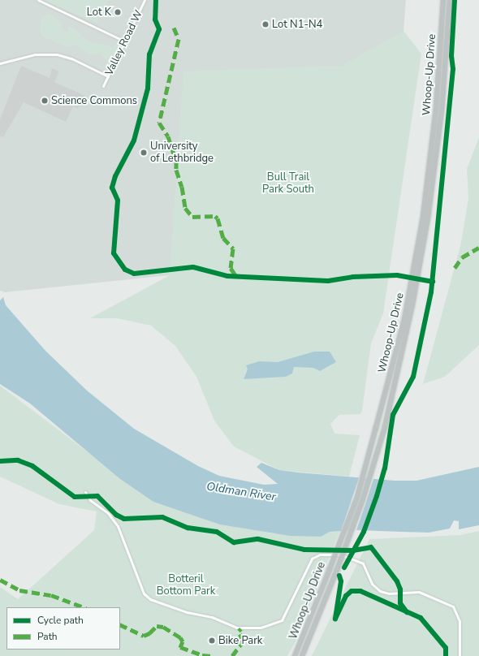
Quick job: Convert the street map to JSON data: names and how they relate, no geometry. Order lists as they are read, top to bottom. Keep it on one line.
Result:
{"streets":{"highway":["Whoop-Up Drive"],"street":["Valley Road W"]},"water":["Oldman River"],"parks":["Bull Trail Park South","Botteril Bottom Park"],"places":["Lot K","Lot N1-N4","Science Commons","University of Lethbridge","Bike Park"],"legend":["Cycle path","Path"]}
